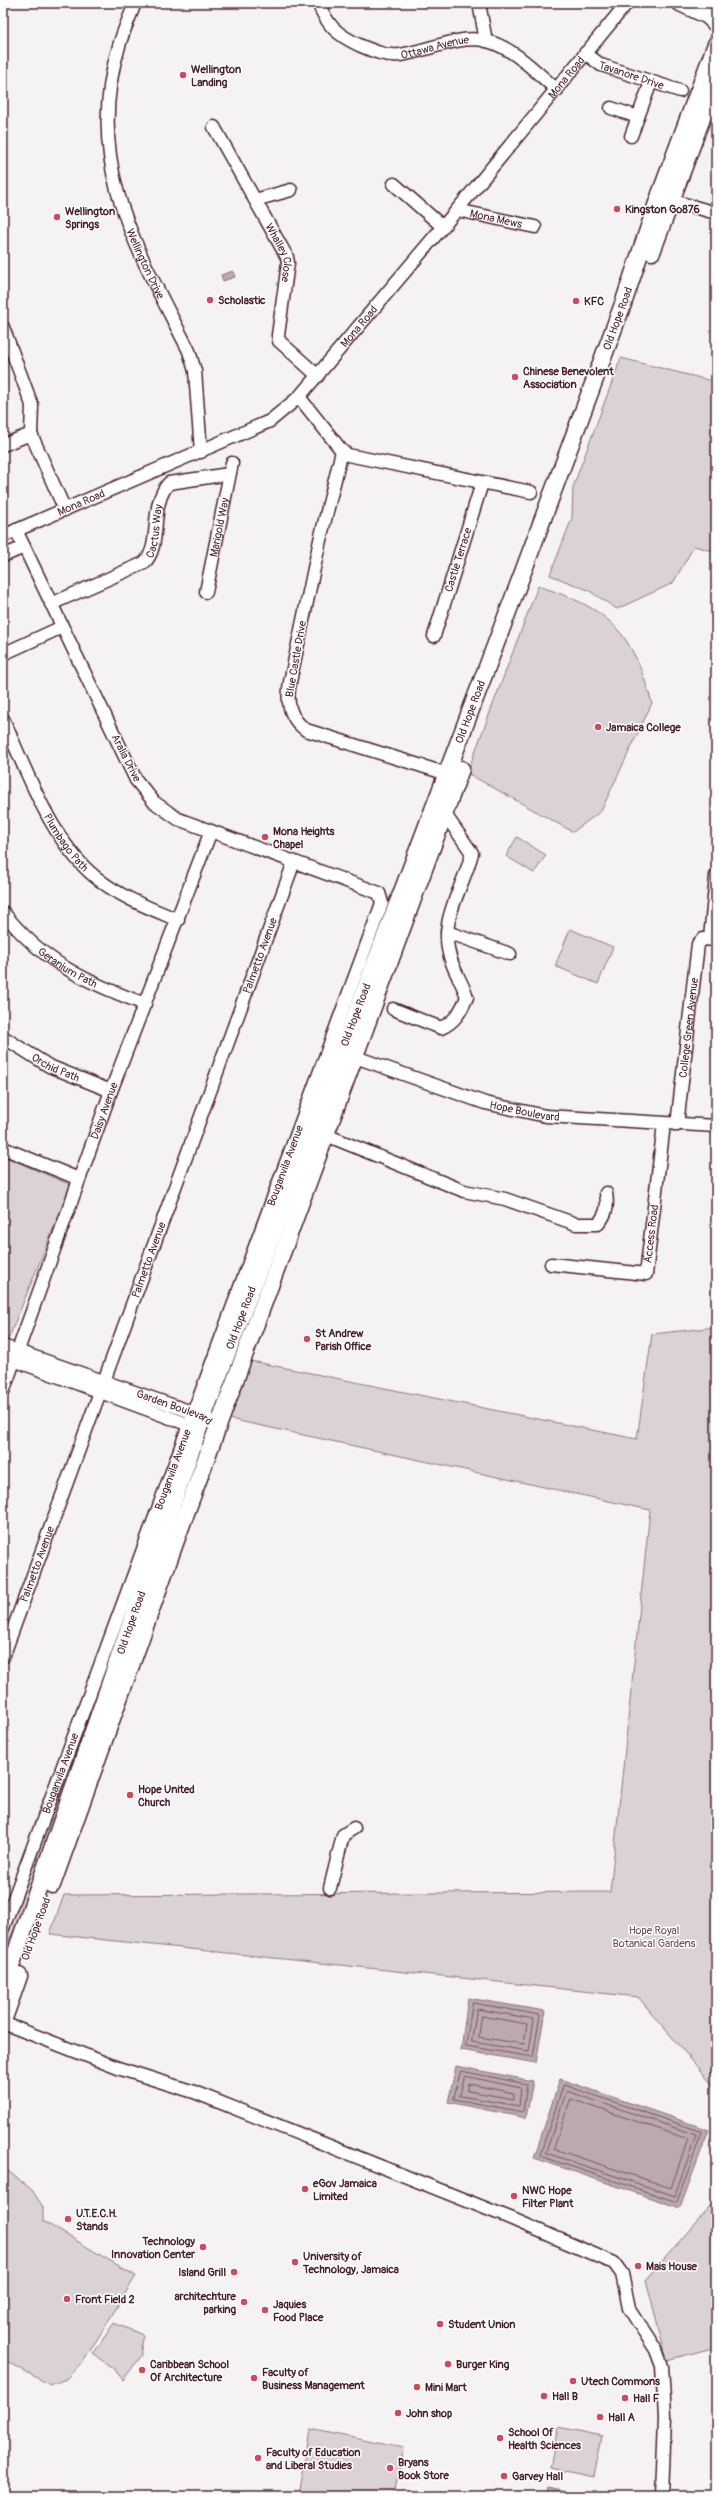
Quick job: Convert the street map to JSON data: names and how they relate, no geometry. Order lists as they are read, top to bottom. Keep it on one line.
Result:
{"streets":{"main road":["Old Hope Road"],"street":["Ottawa Avenue","Tavanore Drive","Mona Road","Mona Mews","Whalley Close","Wellington Drive","Marigold Way","Cactus Way","Castle Terrace","Blue Castle Drive","Aralia Drive","Plumbago Path","Palmetto Avenue","Geranium Path","College Green Avenue","Orchid Path","Daisy Avenue","Hope Boulevard","Bouganvila Avenue","Access Road","Garden Boulevard"]},"crossings":[["Ottawa Avenue","Mona Road"],["Tavanore Drive","Mona Road"],["Mona Road","Mona Mews"],["Mona Road","Whalley Close"],["Mona Road","Wellington Drive"],["Mona Road","Aralia Drive"],["Old Hope Road","Blue Castle Drive"],["Old Hope Road","Hope Boulevard"],["Old Hope Road","Bouganvila Avenue"],["Old Hope Road","Garden Boulevard"],["Marigold Way","Cactus Way"],["Cactus Way","Aralia Drive"],["Aralia Drive","Palmetto Avenue"],["Aralia Drive","Daisy Avenue"],["Aralia Drive","Bouganvila Avenue"],["Plumbago Path","Daisy Avenue"],["Palmetto Avenue","Garden Boulevard"],["Geranium Path","Daisy Avenue"],["College Green Avenue","Hope Boulevard"],["Orchid Path","Daisy Avenue"],["Daisy Avenue","Garden Boulevard"],["Hope Boulevard","Access Road"],["Bouganvila Avenue","Garden Boulevard"]],"parks":["Hope Royal Botanical Gardens"],"places":["Wellington Landing","Kingston Go876","Wellington Springs","Scholastic","KFC","Chinese Benevolent Association","Jamaica College","Mona Heights Chapel","St Andrew Parish Office","Hope United Church","eGov Jamaica Limited","NWC Hope Filter Plant","U.T.E.C.H. Stands","Technology Innovation Center","University of Technology, Jamaica","Mais House","Island Grill","Front Field 2","architechture parking","Jaquies Food Place","Student Union","Burger King","Caribbean School Of Architecture","Faculty of Business Management","Utech Commons","Mini Mart","Hall B","Hall F","John shop","Hall A","School Of Health Sciences","Faculty of Education and Liberal Studies","Bryans Book Store","Garvey Hall"]}
